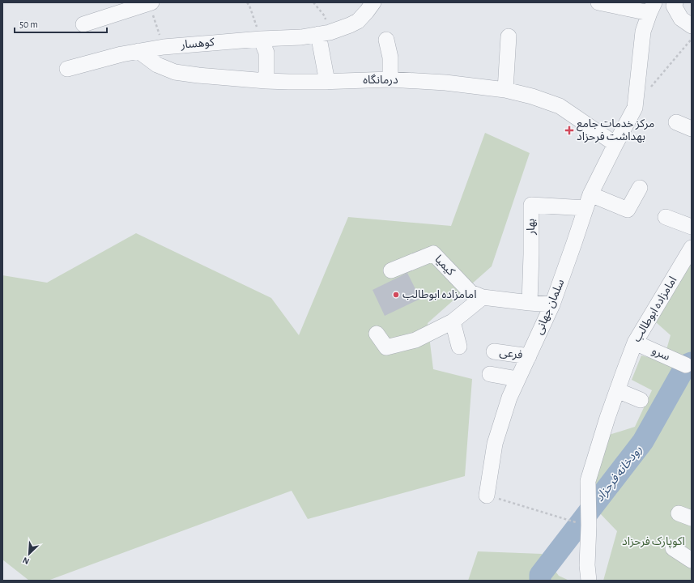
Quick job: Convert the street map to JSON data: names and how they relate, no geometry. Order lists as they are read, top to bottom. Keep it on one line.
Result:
{"streets":{"street":["کوهسار","درمانگاه","بهار","کیمیا","سلمان جهانی","امامزاده ابوطالب","فرعی","سرو"]},"crossings":[["کوهسار","درمانگاه"],["درمانگاه","سلمان جهانی"],["بهار","کیمیا"],["بهار","سلمان جهانی"],["کیمیا","سلمان جهانی"],["سلمان جهانی","فرعی"],["امامزاده ابوطالب","سرو"]],"water":["رودخانه فرحزاد"],"parks":["اکوپارک فرحزاد"],"places":{"health":["مركز خدمات جامع بهداشت فرحزاد"],"other":["امامزاده ابوطالب"]},"scale_bar":"50 m","north":"bottom left"}
